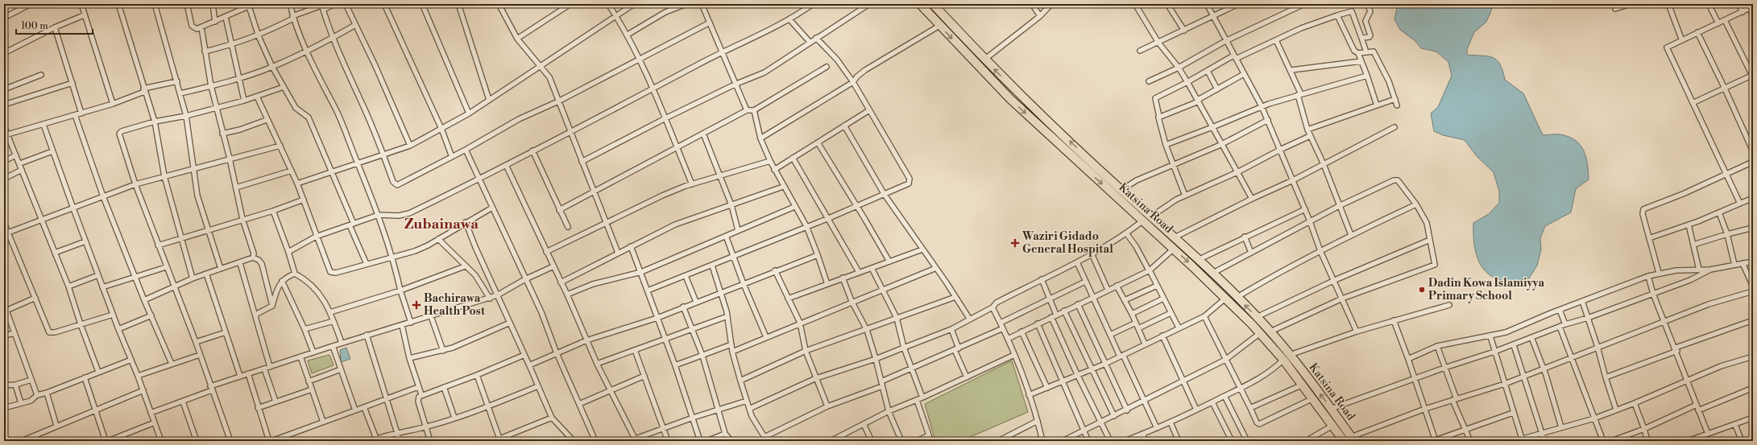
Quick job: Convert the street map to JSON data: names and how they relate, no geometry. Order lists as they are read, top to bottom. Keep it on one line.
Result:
{"streets":{"highway":["Katsina Road"]},"districts":["Zubainawa"],"places":{"health":["Waziri Gidado General Hospital","Bachirawa Health Post"],"other":["Dadin Kowa Islamiyya Primary School"]},"scale_bar":"100 m"}
